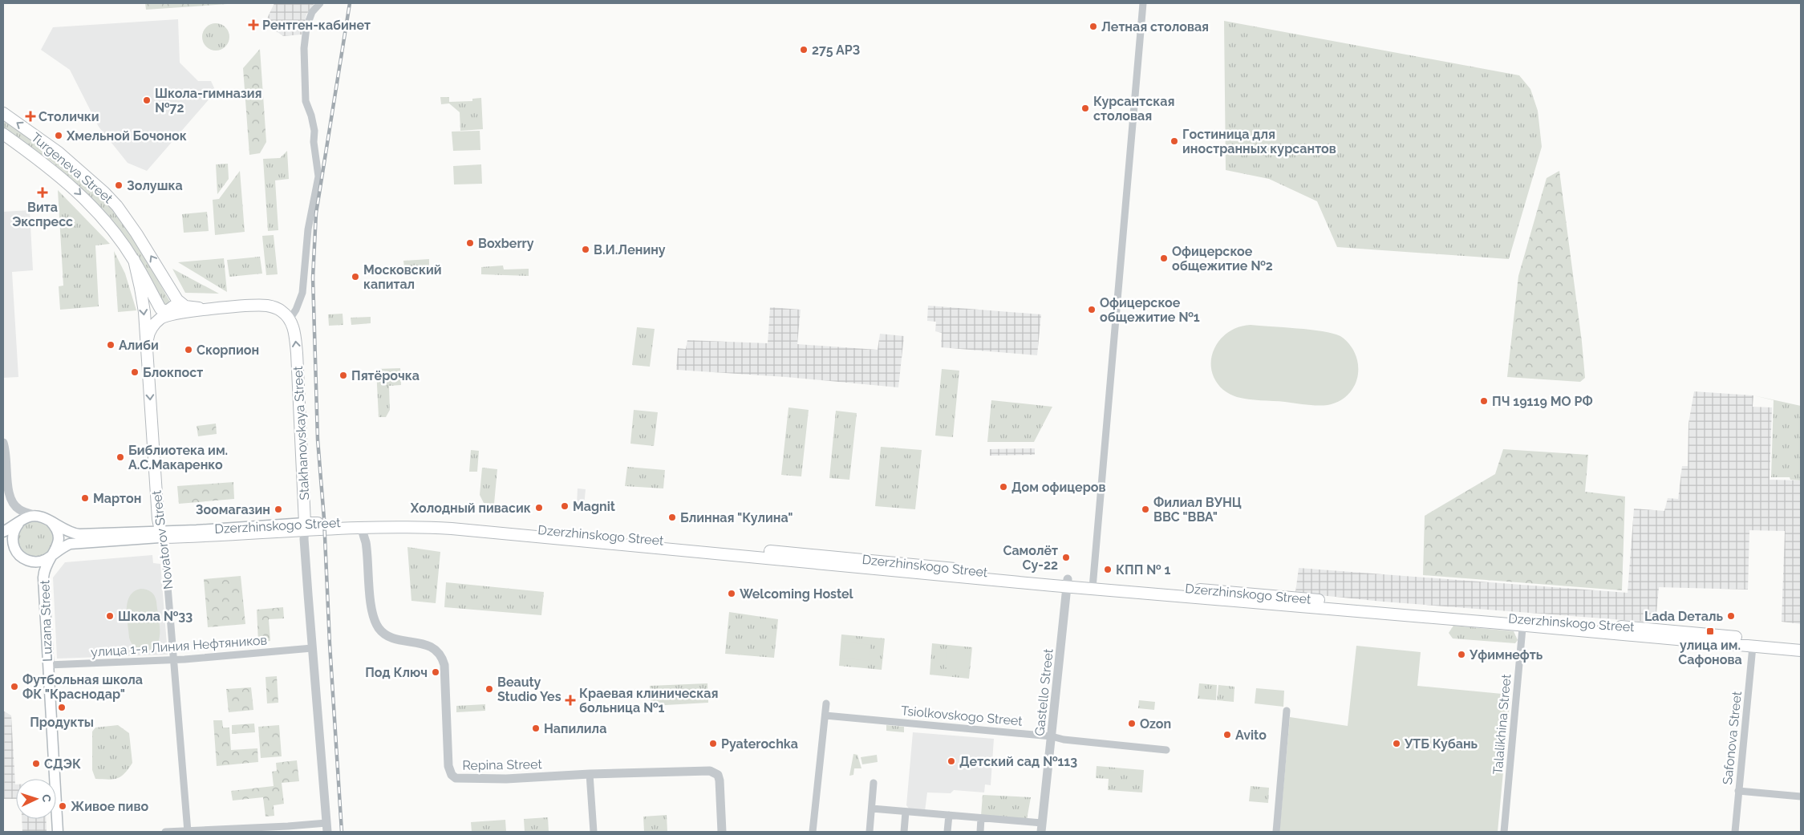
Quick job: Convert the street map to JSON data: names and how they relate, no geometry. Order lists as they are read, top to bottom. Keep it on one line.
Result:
{"streets":{"main road":["Turgeneva Street","Stakhanovskaya Street","Dzerzhinskogo Street","Novatorov Street","Luzana Street"],"street":["улица 1-я Линия Нефтяников","Gastello Street","Tsiolkovskogo Street","Talalikhina Street","Safonova Street","Repina Street"]},"crossings":[["Turgeneva Street","Novatorov Street"],["Stakhanovskaya Street","Dzerzhinskogo Street"],["Stakhanovskaya Street","улица 1-я Линия Нефтяников"],["Dzerzhinskogo Street","Novatorov Street"],["Dzerzhinskogo Street","Luzana Street"],["Dzerzhinskogo Street","Gastello Street"],["Dzerzhinskogo Street","Talalikhina Street"],["Dzerzhinskogo Street","Safonova Street"],["Dzerzhinskogo Street","Repina Street"],["Novatorov Street","улица 1-я Линия Нефтяников"],["Luzana Street","улица 1-я Линия Нефтяников"],["Gastello Street","Tsiolkovskogo Street"]],"one_way":["Stakhanovskaya Street","Novatorov Street"],"places":{"health":["Рентген-кабинет","Столички","Вита Экспресс","Краевая клиническая больница №1"],"other":["Летная столовая","275 АРЗ","Школа-гимназия №72","Курсантская столовая","Хмельной Бочонок","Гостиница для иностранных курсантов","Золушка","Boxberry","В.И.Ленину","Офицерское общежитие №2","Московский капитал","Офицерское общежитие №1","Алиби","Скорпион","Блокпост","Пятёрочка","ПЧ 19119 МО РФ","Библиотека им. А.С.Макаренко","Дом офицеров","Мартон","Magnit","Холодный пивасик","Зоомагазин","Филиал ВУНЦ ВВС \"ВВА\"","Блинная \"Кулина\"","Самолёт Су-22","КПП № 1","Welcoming Hostel","Школа №33","Lada Dеталь","Уфимнефть","Под Ключ","Футбольная школа ФК \"Краснодар\"","Beauty Studio Yes","Продукты","Ozon","Напилила","Avito","Pyaterochka","УТБ Кубань","Детский сад №113","СДЭК","Живое пиво"],"transit":["улица им. Сафонова"]},"north":"right"}
